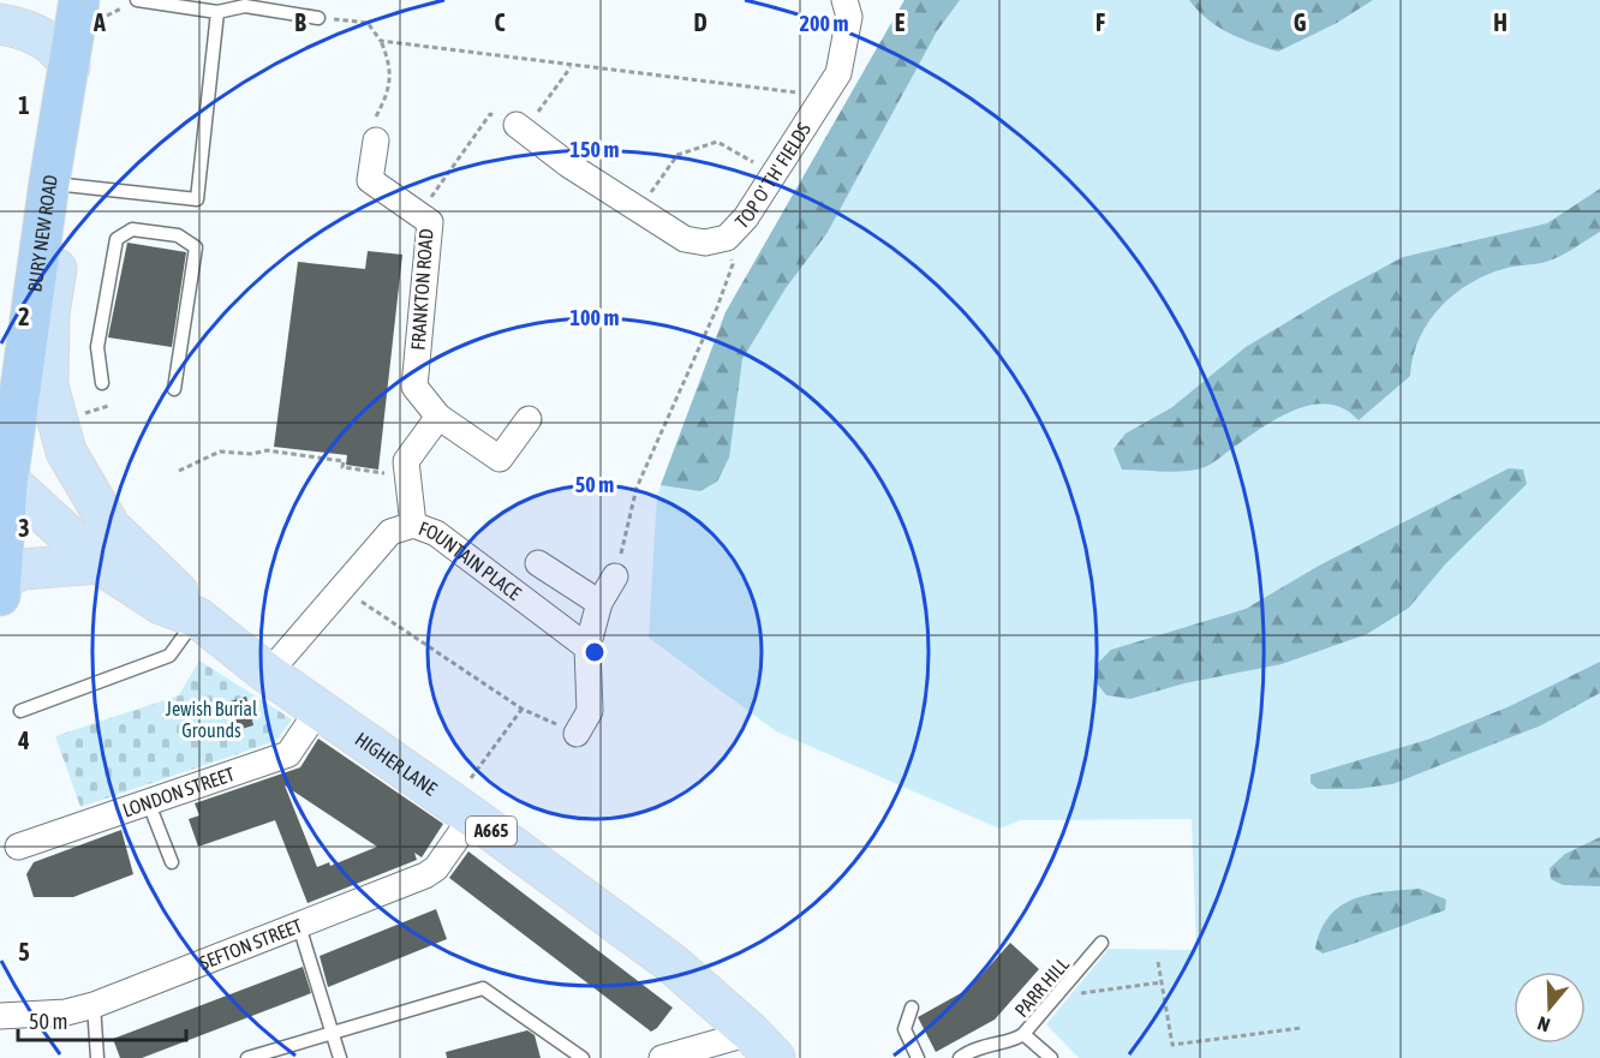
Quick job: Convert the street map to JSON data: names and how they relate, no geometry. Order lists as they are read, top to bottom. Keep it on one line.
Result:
{"streets":{"highway":["BURY NEW ROAD"],"main road":["HIGHER LANE","A665"],"street":["TOP O' TH' FIELDS","FRANKTON ROAD","FOUNTAIN PLACE","LONDON STREET","SEFTON STREET"],"lane":["PARR HILL"]},"crossings":[["BURY NEW ROAD","HIGHER LANE"],["FOUNTAIN PLACE","HIGHER LANE"],["HIGHER LANE","LONDON STREET"],["HIGHER LANE","SEFTON STREET"]],"parks":["Jewish Burial Grounds"],"scale_bar":"50 m","north":"bottom","grid":{"columns":["A","B","C","D","E","F","G","H"],"rows":["1","2","3","4","5"]},"rings":["200 m","150 m","100 m","50 m"]}
